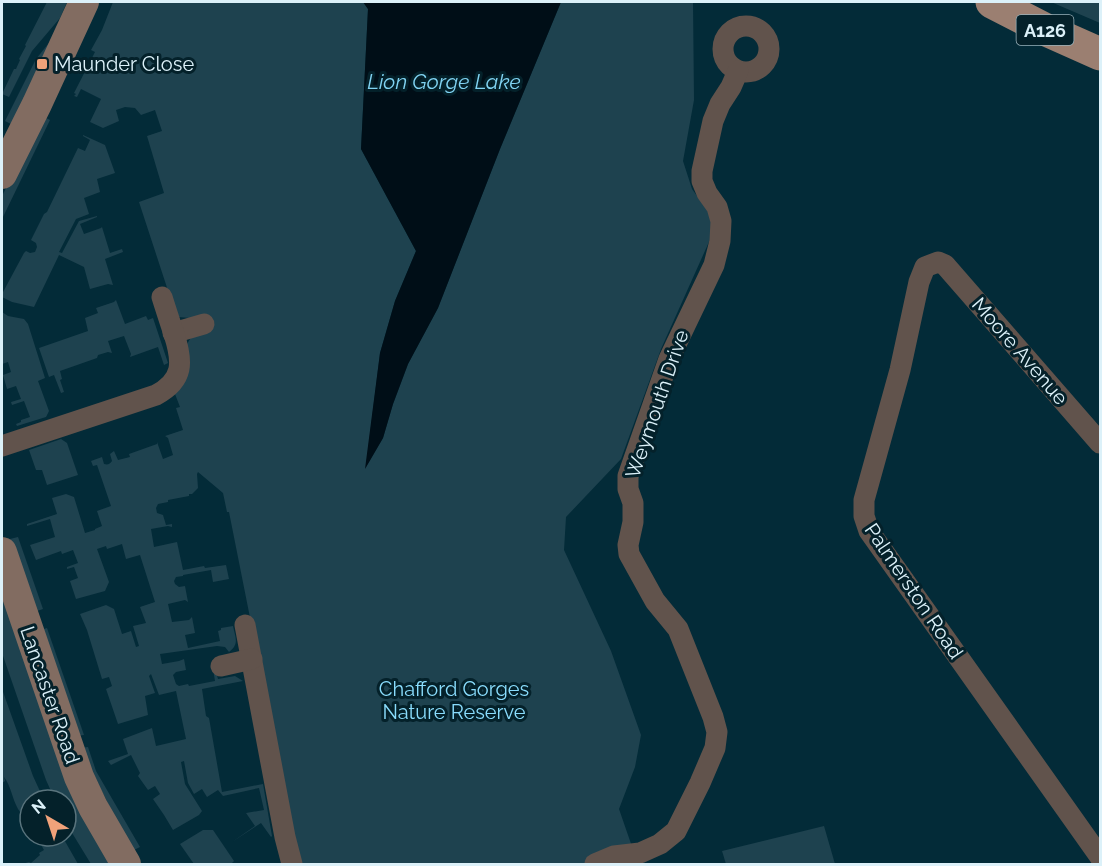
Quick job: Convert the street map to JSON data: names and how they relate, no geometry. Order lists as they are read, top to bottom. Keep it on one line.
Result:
{"streets":{"main road":["A126"],"street":["Moore Avenue","Weymouth Drive","Palmerston Road","Lancaster Road"]},"crossings":[["Moore Avenue","Palmerston Road"]],"water":["Lion Gorge Lake"],"parks":["Chafford Gorges Nature Reserve"],"places":{"transit":["Maunder Close"]},"north":"top left"}
